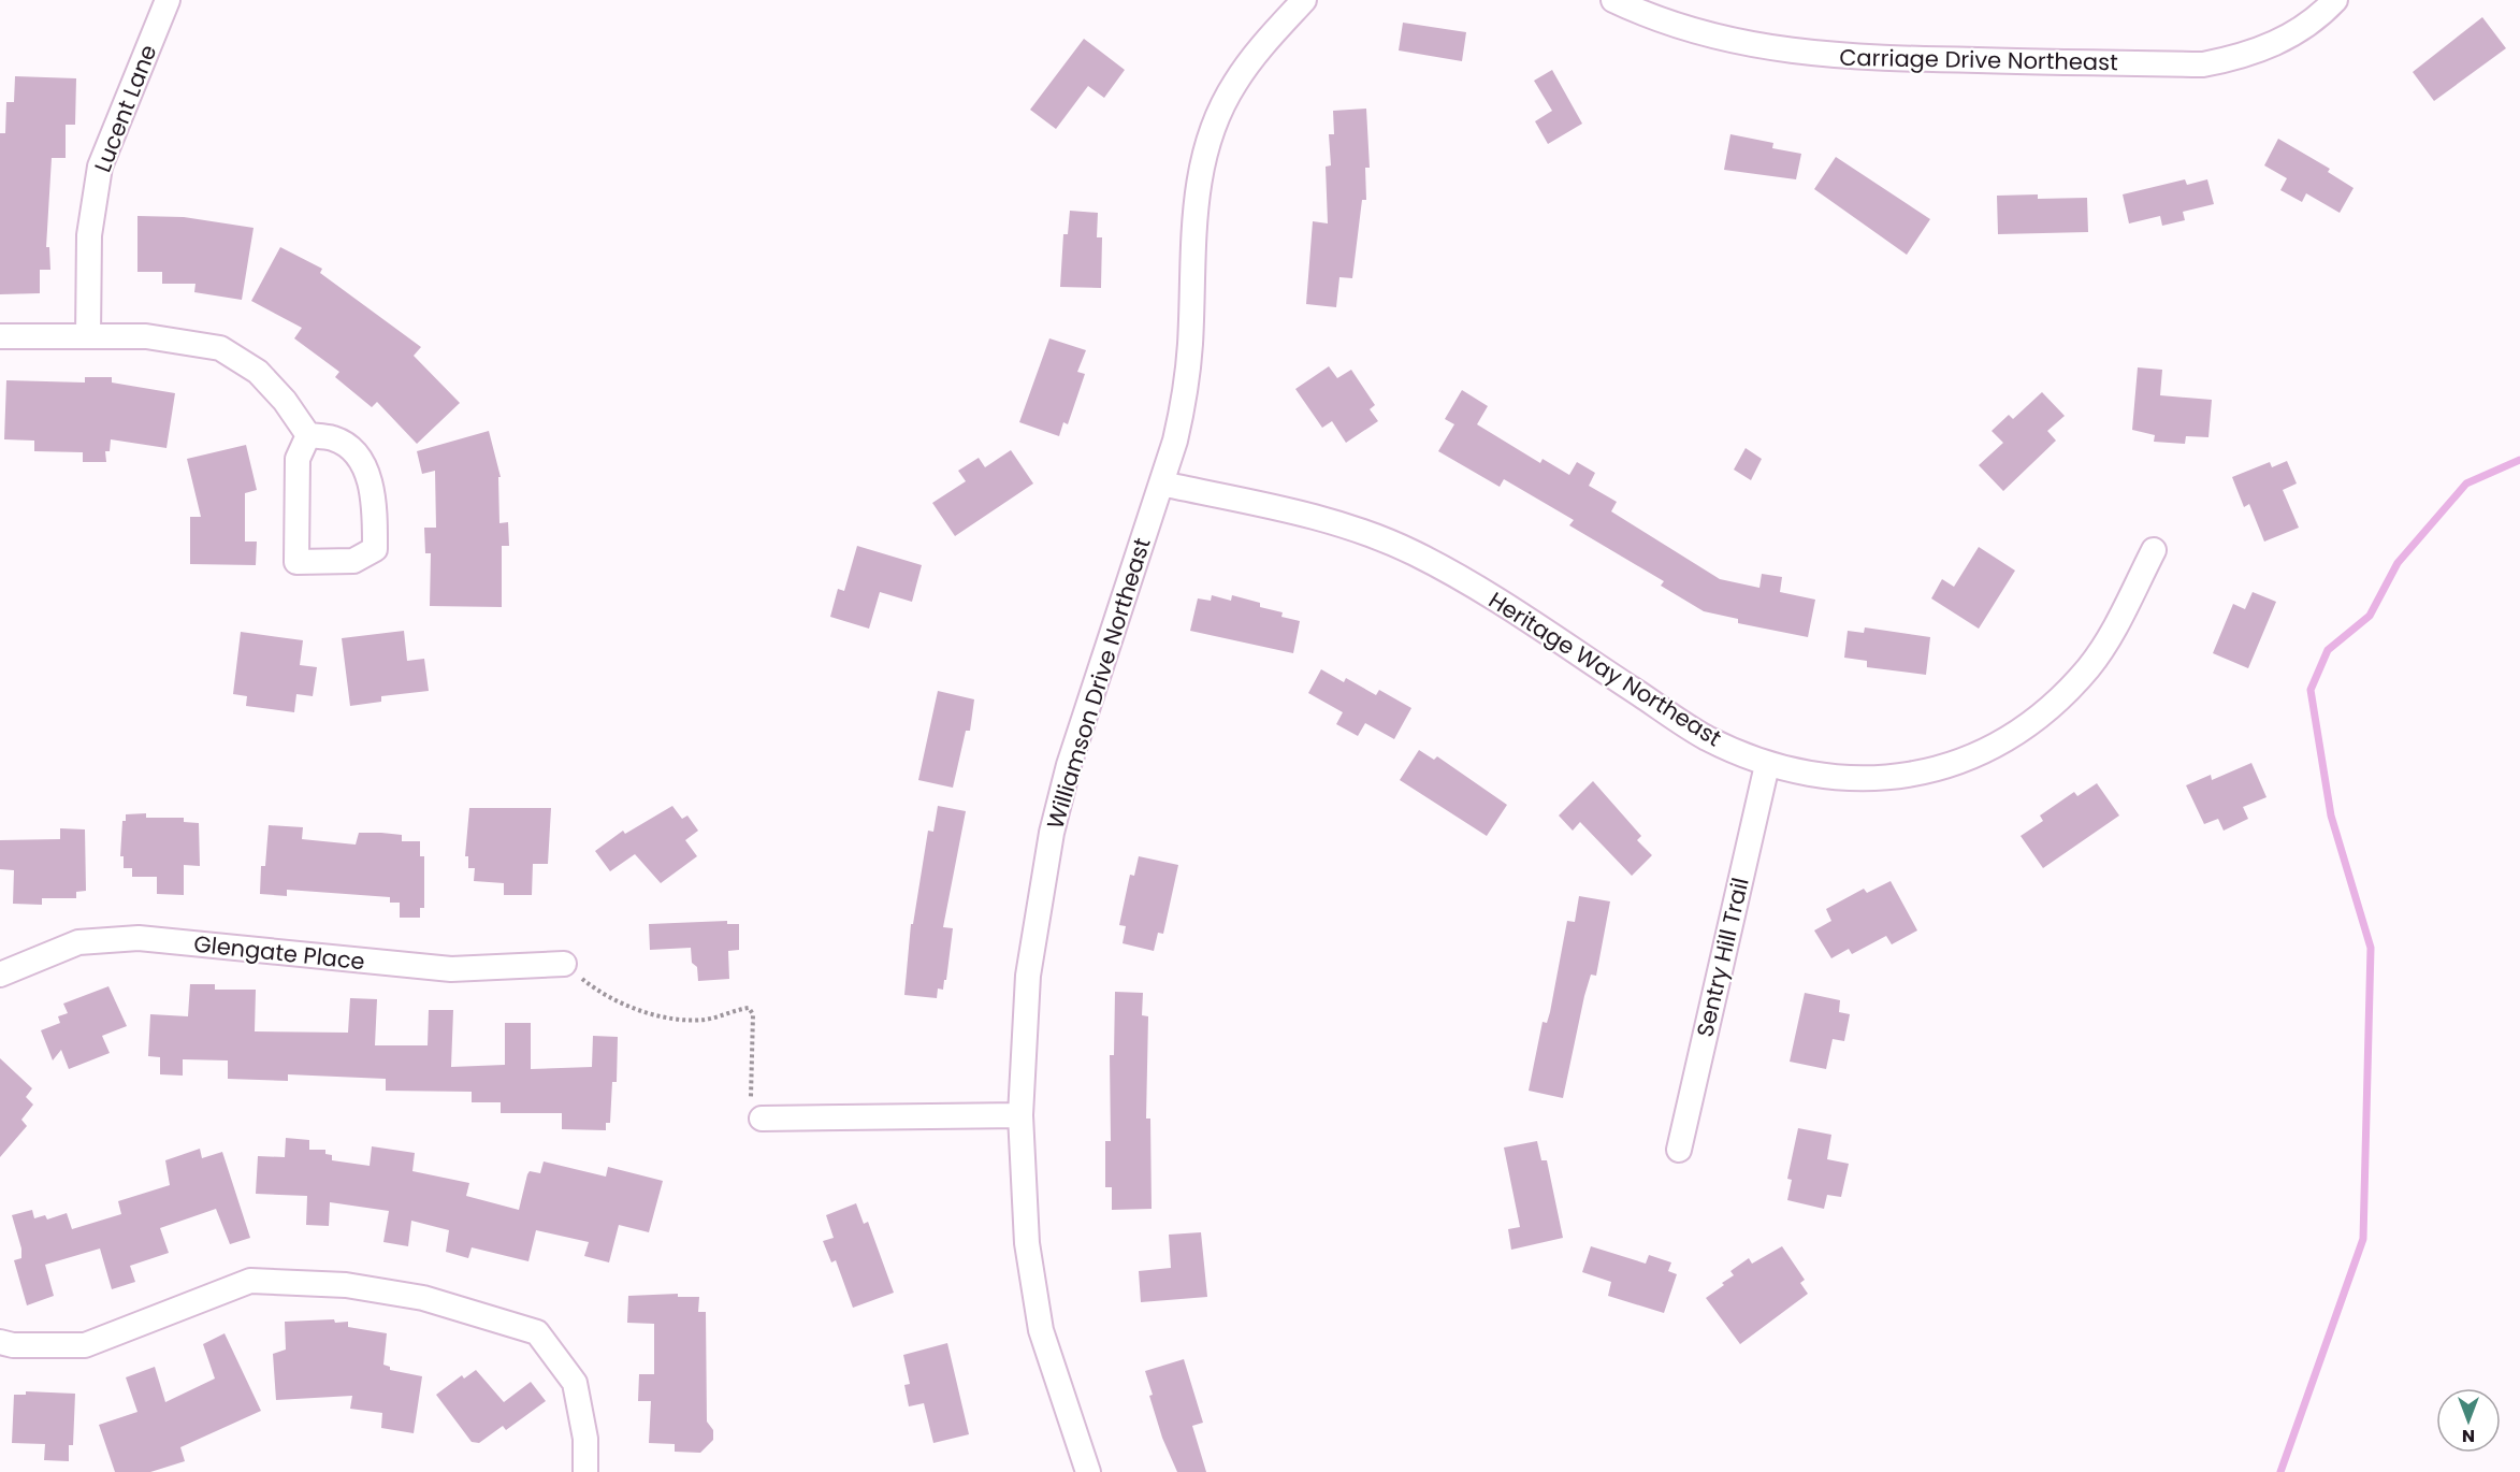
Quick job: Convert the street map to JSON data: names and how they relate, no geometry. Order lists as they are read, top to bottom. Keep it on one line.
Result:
{"streets":{"street":["Carriage Drive Northeast","Lucent Lane","Heritage Way Northeast","Williamson Drive Northeast","Glengate Place","Sentry Hill Trail"]},"crossings":[["Heritage Way Northeast","Williamson Drive Northeast"],["Heritage Way Northeast","Sentry Hill Trail"]],"north":"bottom"}
